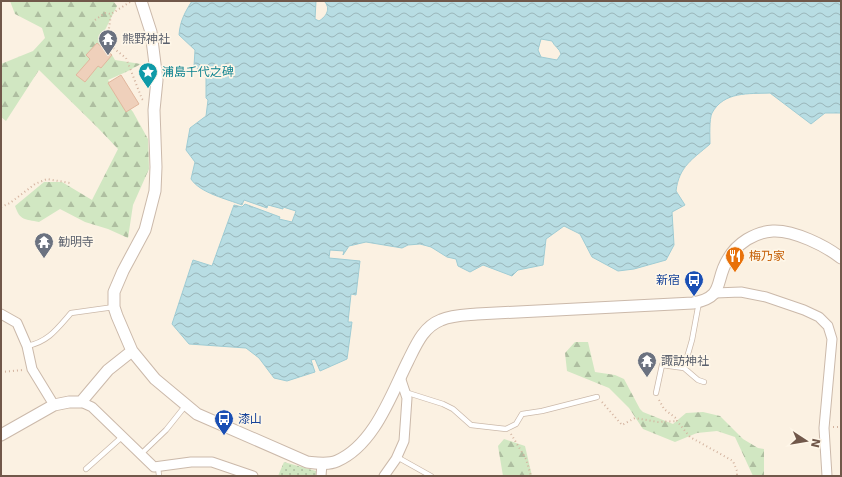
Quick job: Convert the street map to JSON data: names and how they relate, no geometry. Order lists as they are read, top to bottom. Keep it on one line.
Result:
{"places":{"temple":["熊野神社","勧明寺","諏訪神社"],"place":["浦島千代之碑"],"restaurant":["梅乃家"],"bus stop":["新宿","漆山"]},"north":"right"}
